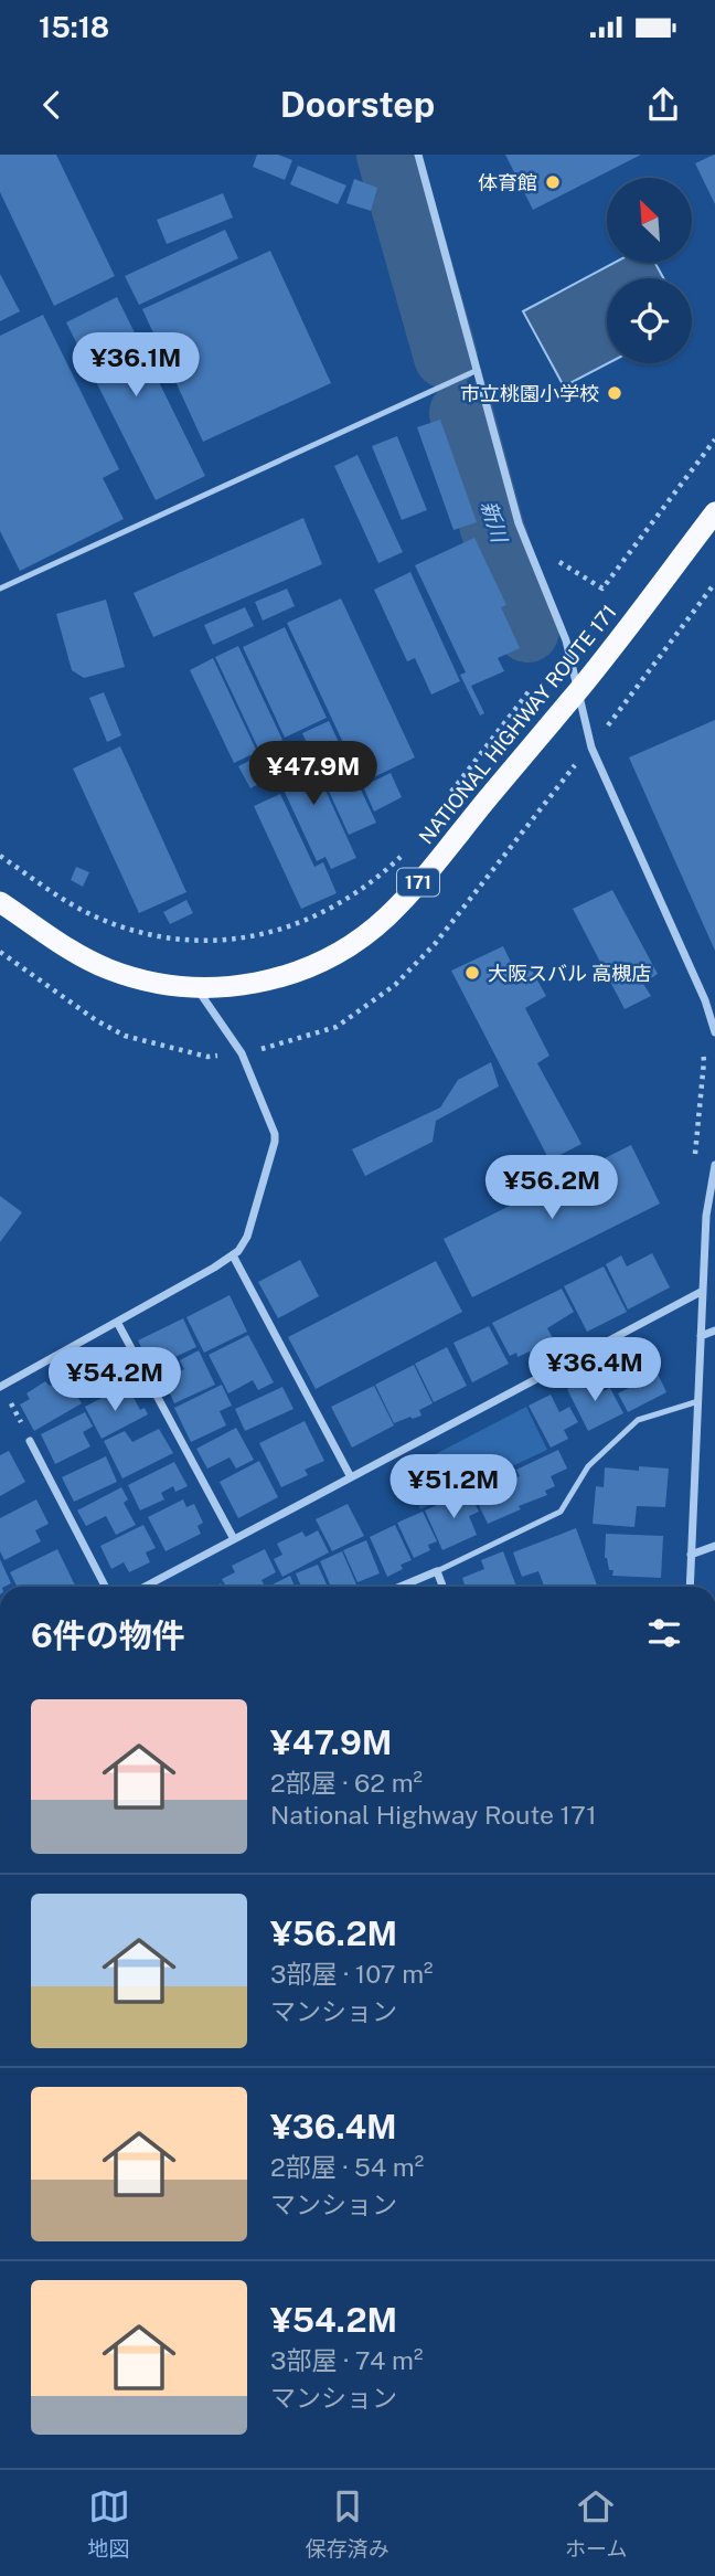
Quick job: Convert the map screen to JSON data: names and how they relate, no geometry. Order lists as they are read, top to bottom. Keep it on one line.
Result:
{"streets":{"highway":["NATIONAL HIGHWAY ROUTE 171","171"]},"water":["新川"],"places":["体育館","市立桃園小学校","大阪スバル 高槻店"],"north":"top left","page":{"status":"15:18","header":"Doorstep","price":["¥36.1M","¥47.9M","¥56.2M","¥36.4M","¥54.2M","¥51.2M"],"heading":"6件の物件","list":[{"name":"¥47.9M","note":"2部屋 · 62 m² · National Highway Route 171"},{"name":"¥56.2M","note":"3部屋 · 107 m² · マンション"},{"name":"¥36.4M","note":"2部屋 · 54 m² · マンション"},{"name":"¥54.2M","note":"3部屋 · 74 m² · マンション"}],"tabs":["地図","保存済み","ホーム"]}}
